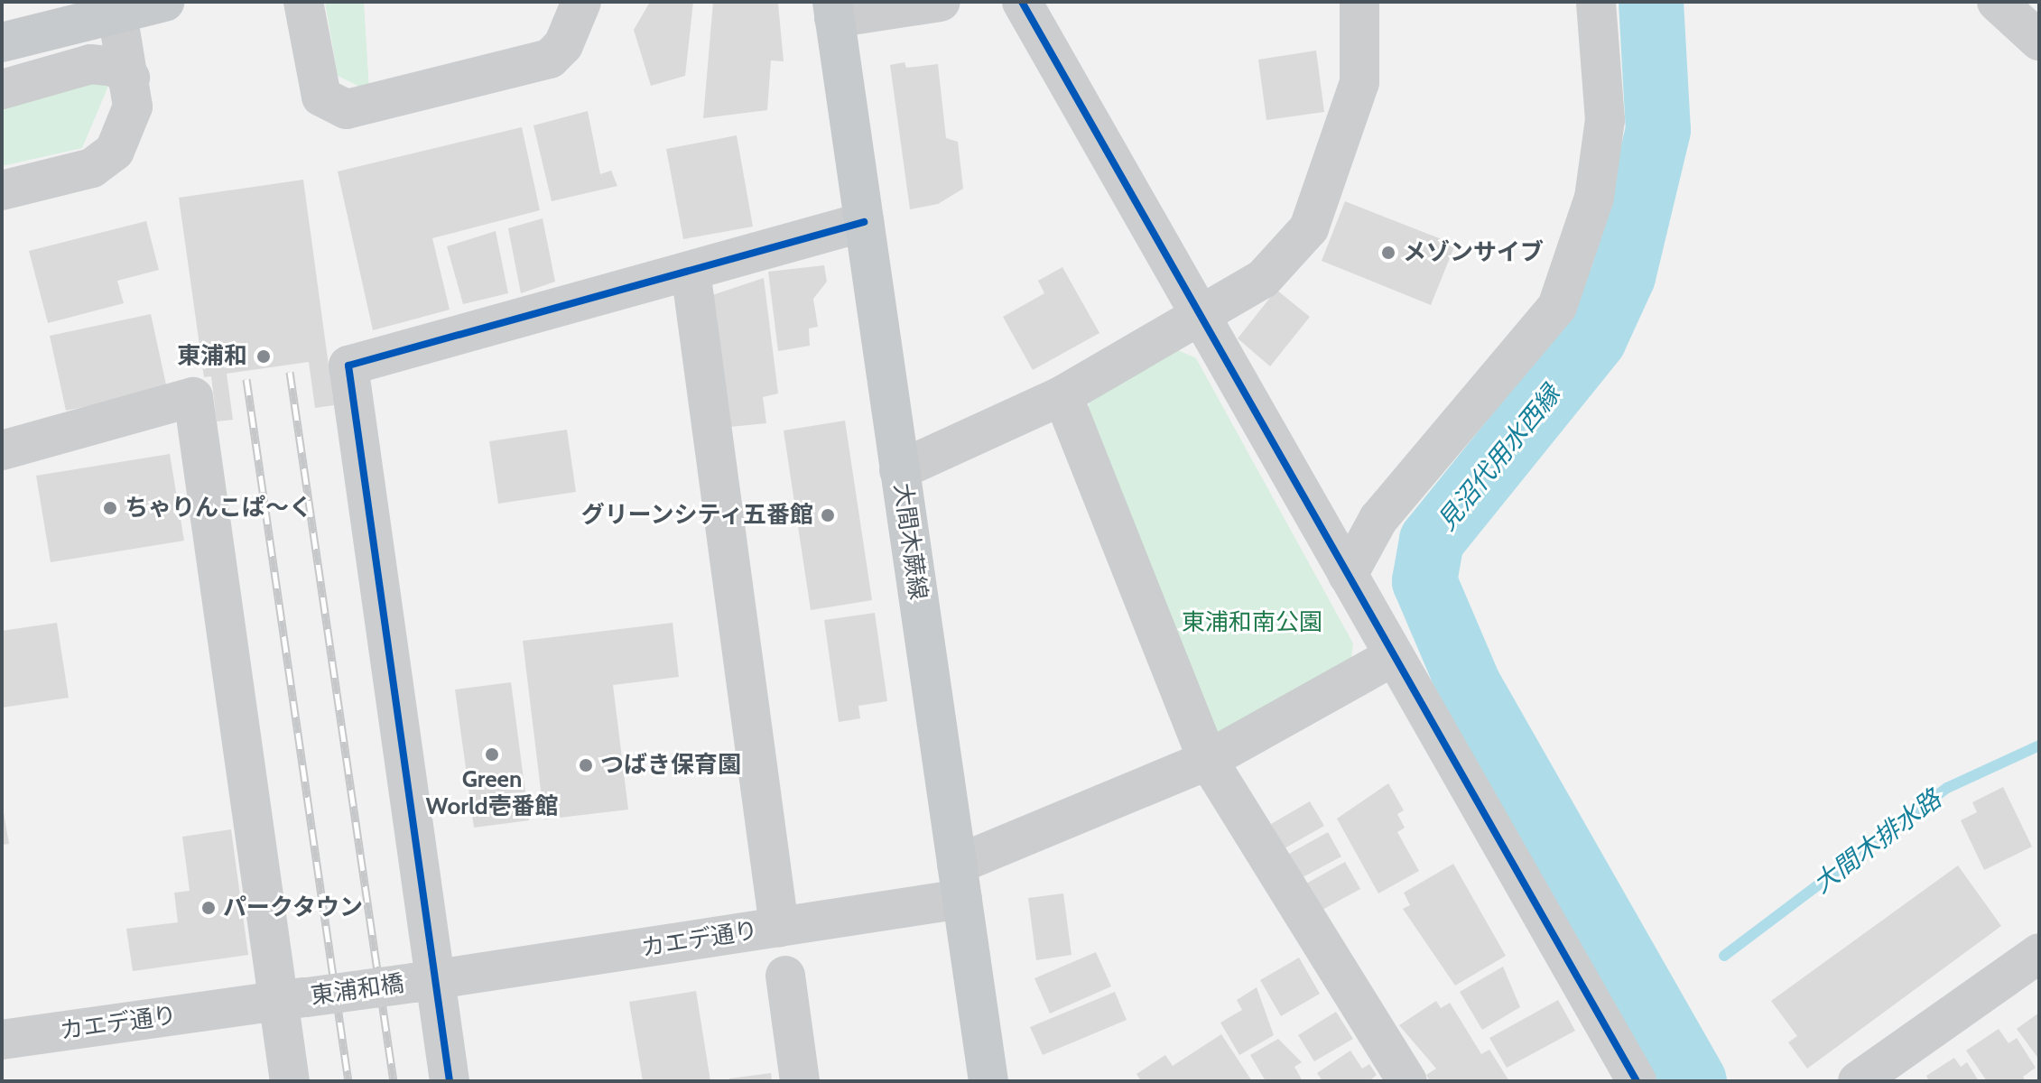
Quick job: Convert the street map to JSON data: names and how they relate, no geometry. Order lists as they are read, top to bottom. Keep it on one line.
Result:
{"streets":{"main road":["大間木蕨線"],"street":["カエデ通り","東浦和橋"]},"crossings":[["大間木蕨線","カエデ通り"],["カエデ通り","東浦和橋"]],"water":["見沼代用水西縁","大間木排水路"],"parks":["東浦和南公園"],"places":["メゾンサイブ","東浦和","ちゃりんこぱ～く","グリーンシティ五番館","Green World壱番館","つばき保育園","パークタウン"]}
